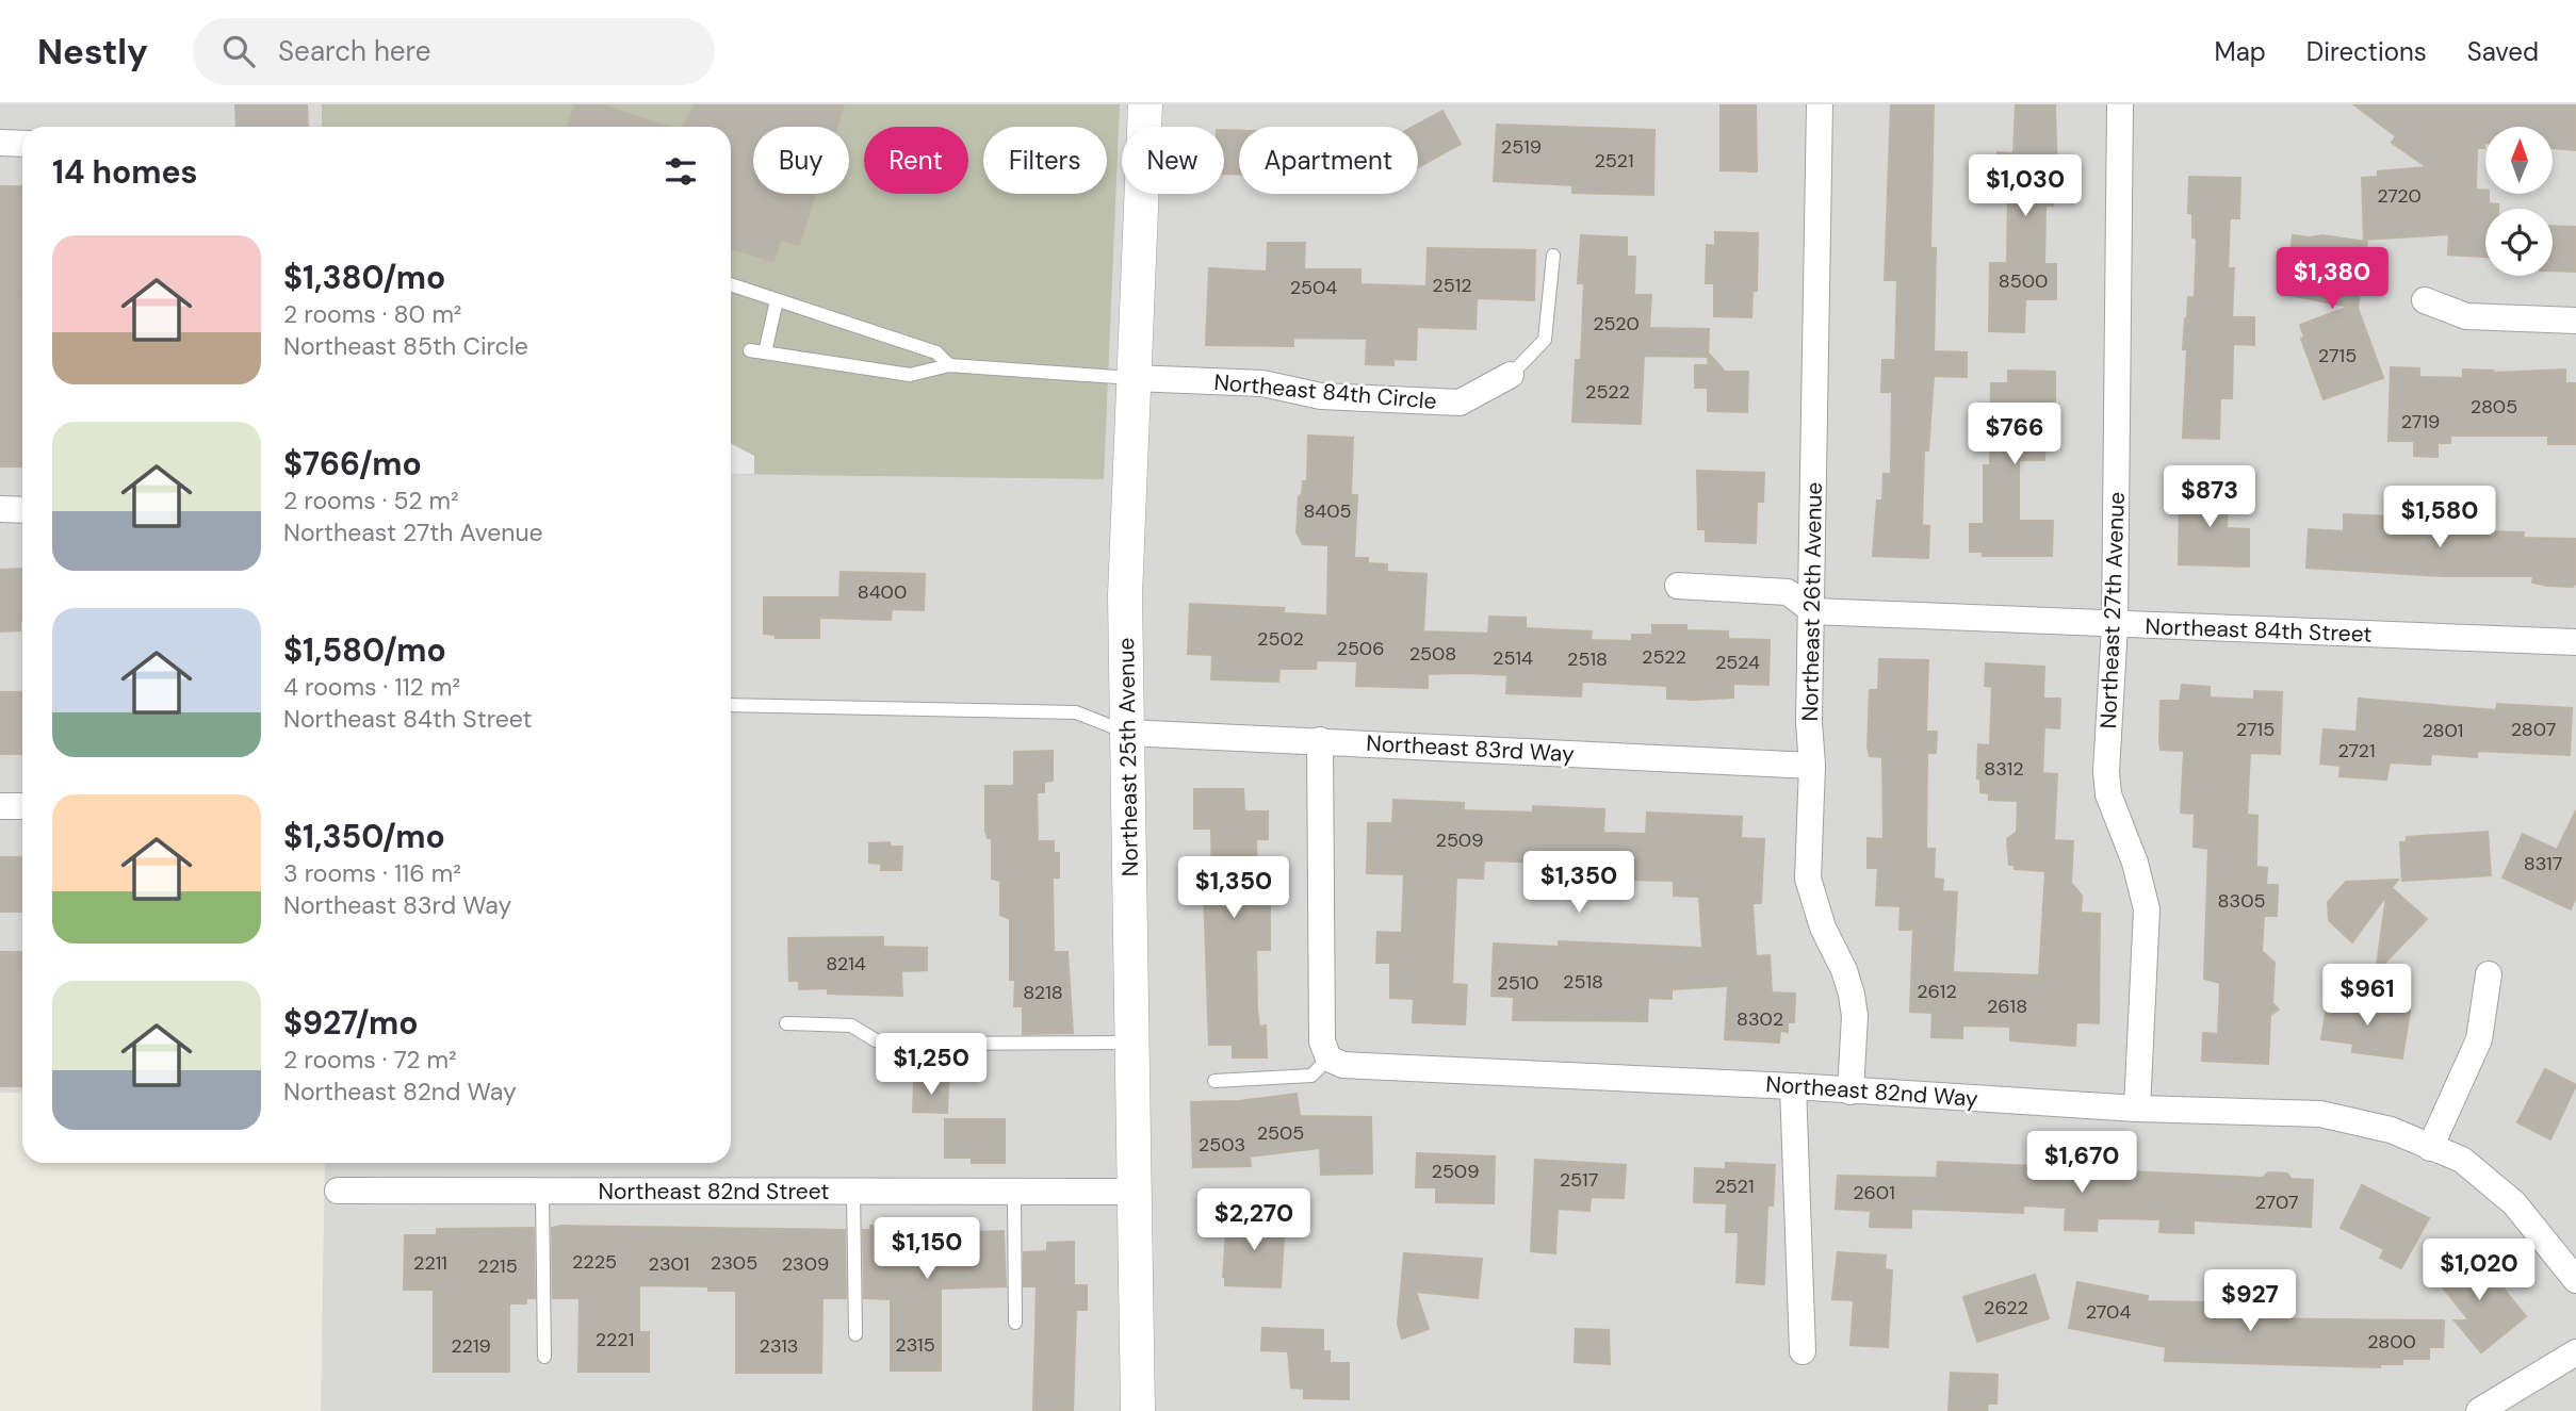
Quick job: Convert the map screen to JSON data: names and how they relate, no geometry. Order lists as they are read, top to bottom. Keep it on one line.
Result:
{"streets":{"street":["Northeast 84th Circle","Northeast 26th Avenue","Northeast 27th Avenue","Northeast 84th Street","Northeast 83rd Way","Northeast 25th Avenue","Northeast 82nd Way","Northeast 82nd Street"]},"crossings":[["Northeast 84th Circle","Northeast 25th Avenue"],["Northeast 26th Avenue","Northeast 84th Street"],["Northeast 26th Avenue","Northeast 83rd Way"],["Northeast 26th Avenue","Northeast 82nd Way"],["Northeast 27th Avenue","Northeast 84th Street"],["Northeast 27th Avenue","Northeast 82nd Way"],["Northeast 83rd Way","Northeast 25th Avenue"],["Northeast 25th Avenue","Northeast 82nd Street"]],"house_numbers":["2519","2521","2720","8500","2512","2504","2520","2715","2522","2805","2719","8405","8400","2502","2506","2508","2522","2514","2518","2524","2715","2807","2801","2721","8312","2509","8317","8305","8214","2518","2510","2612","8218","2618","8302","2505","2503","2509","2517","2521","2601","2707","2225","2211","2305","2301","2309","2215","2622","2704","2221","2800","2315","2219","2313"],"north":"top","page":{"header":"Nestly","search":"Search here","nav":["Map","Directions","Saved"],"chip":["Buy","Rent","Filters","New","Apartment"],"heading":"14 homes","price":["$1,030","$1,380","$766","$873","$1,580","$1,350","$1,350","$961","$1,250","$1,670","$2,270","$1,150","$1,020","$927"],"list":[{"name":"$1,380/mo","note":"2 rooms · 80 m² · Northeast 85th Circle"},{"name":"$766/mo","note":"2 rooms · 52 m² · Northeast 27th Avenue"},{"name":"$1,580/mo","note":"4 rooms · 112 m² · Northeast 84th Street"},{"name":"$1,350/mo","note":"3 rooms · 116 m² · Northeast 83rd Way"},{"name":"$927/mo","note":"2 rooms · 72 m² · Northeast 82nd Way"}]}}
